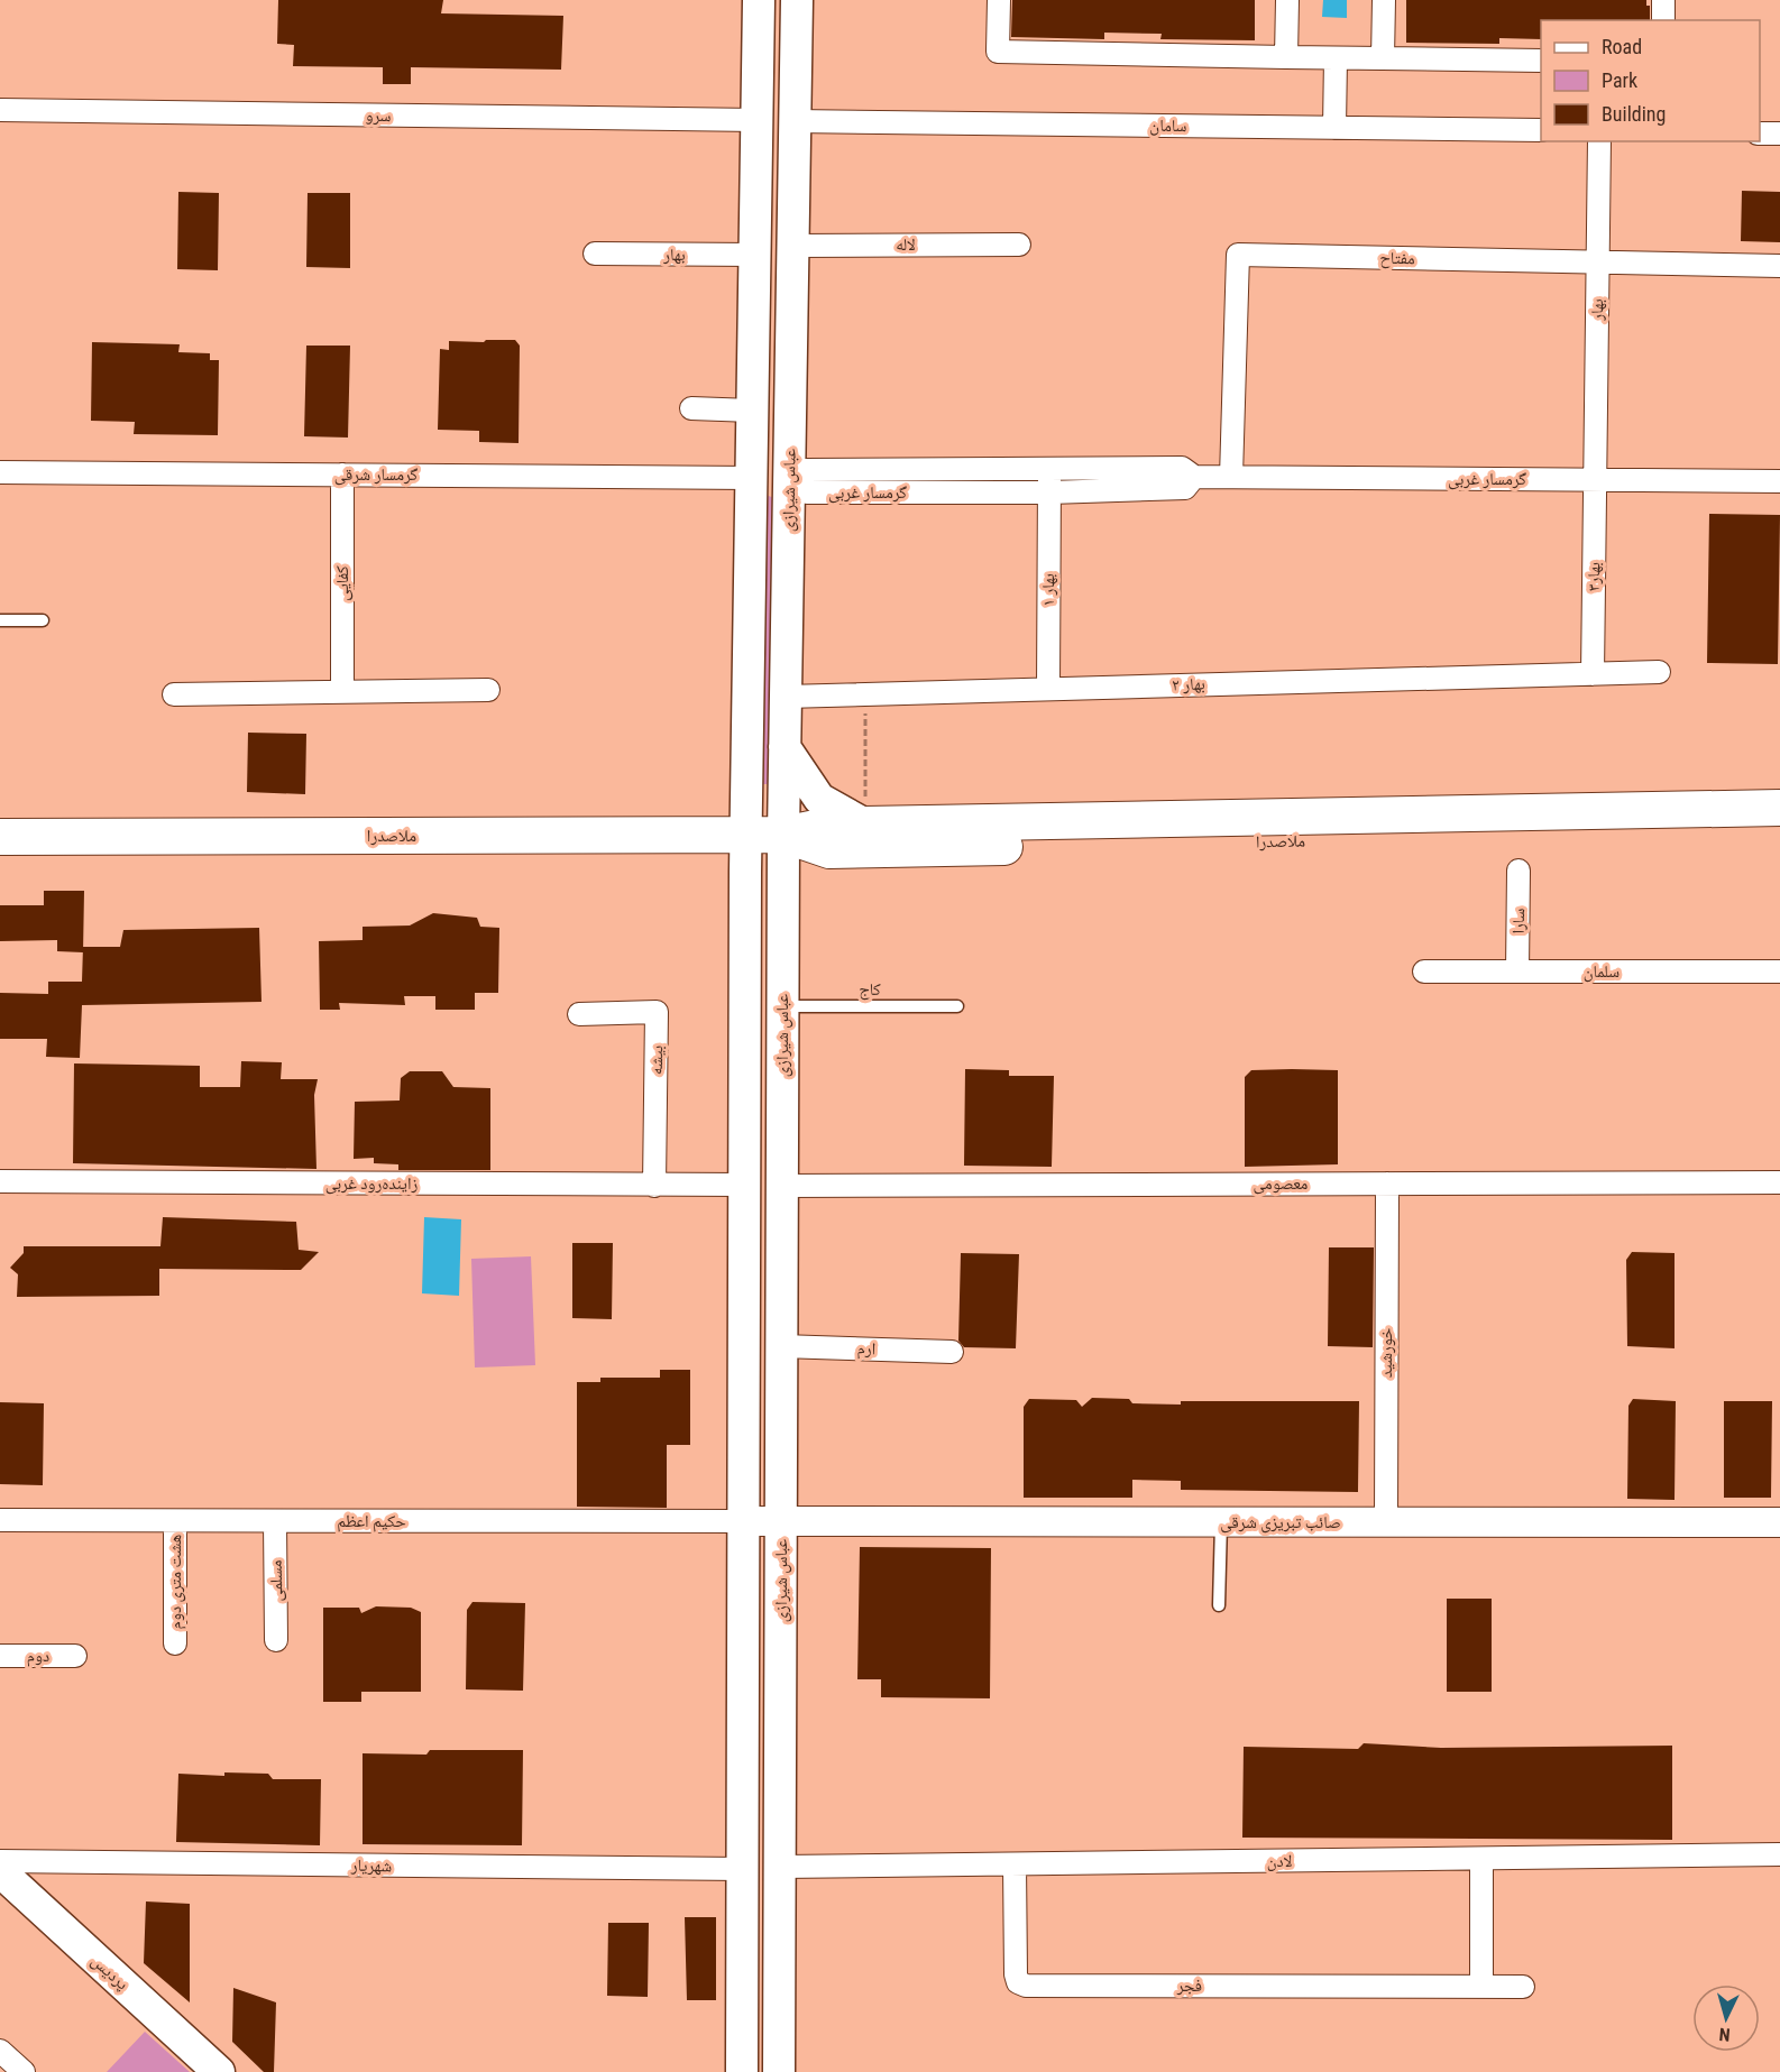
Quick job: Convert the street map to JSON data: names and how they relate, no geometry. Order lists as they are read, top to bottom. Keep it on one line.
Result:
{"streets":{"main road":["عباس شیرازی","ملاصدرا","پردیس"],"street":["سرو","سامان","لاله","بهار","مفتاح","گرمسار شرقی","گرمسار غربی","بهار۳","کفایی","بهار ۱","بهار ۲","سارا","سلمان","بیشه","زاینده‌رود غربی","معصومی","ارم","خورشید","حکیم اعظم","صائب تبریزی شرقی","مسلمی","هشت متری دوم","دوم","لادن","شهریار","فجر"],"lane":["کاج"]},"crossings":[["سامان","عباس شیرازی"],["لاله","عباس شیرازی"],["بهار","مفتاح"],["بهار","گرمسار غربی"],["بهار","بهار۳"],["مفتاح","گرمسار غربی"],["گرمسار شرقی","کفایی"],["گرمسار غربی","عباس شیرازی"],["گرمسار غربی","بهار۳"],["گرمسار غربی","بهار ۱"],["عباس شیرازی","بهار ۲"],["عباس شیرازی","ملاصدرا"],["عباس شیرازی","کاج"],["عباس شیرازی","معصومی"],["عباس شیرازی","ارم"],["عباس شیرازی","صائب تبریزی شرقی"],["عباس شیرازی","لادن"],["بهار۳","بهار ۲"],["بهار ۱","بهار ۲"],["سارا","سلمان"],["بیشه","زاینده‌رود غربی"],["معصومی","خورشید"],["خورشید","صائب تبریزی شرقی"],["حکیم اعظم","صائب تبریزی شرقی"],["حکیم اعظم","مسلمی"],["حکیم اعظم","هشت متری دوم"],["لادن","فجر"]],"legend":["Road","Park","Building"],"north":"bottom"}
